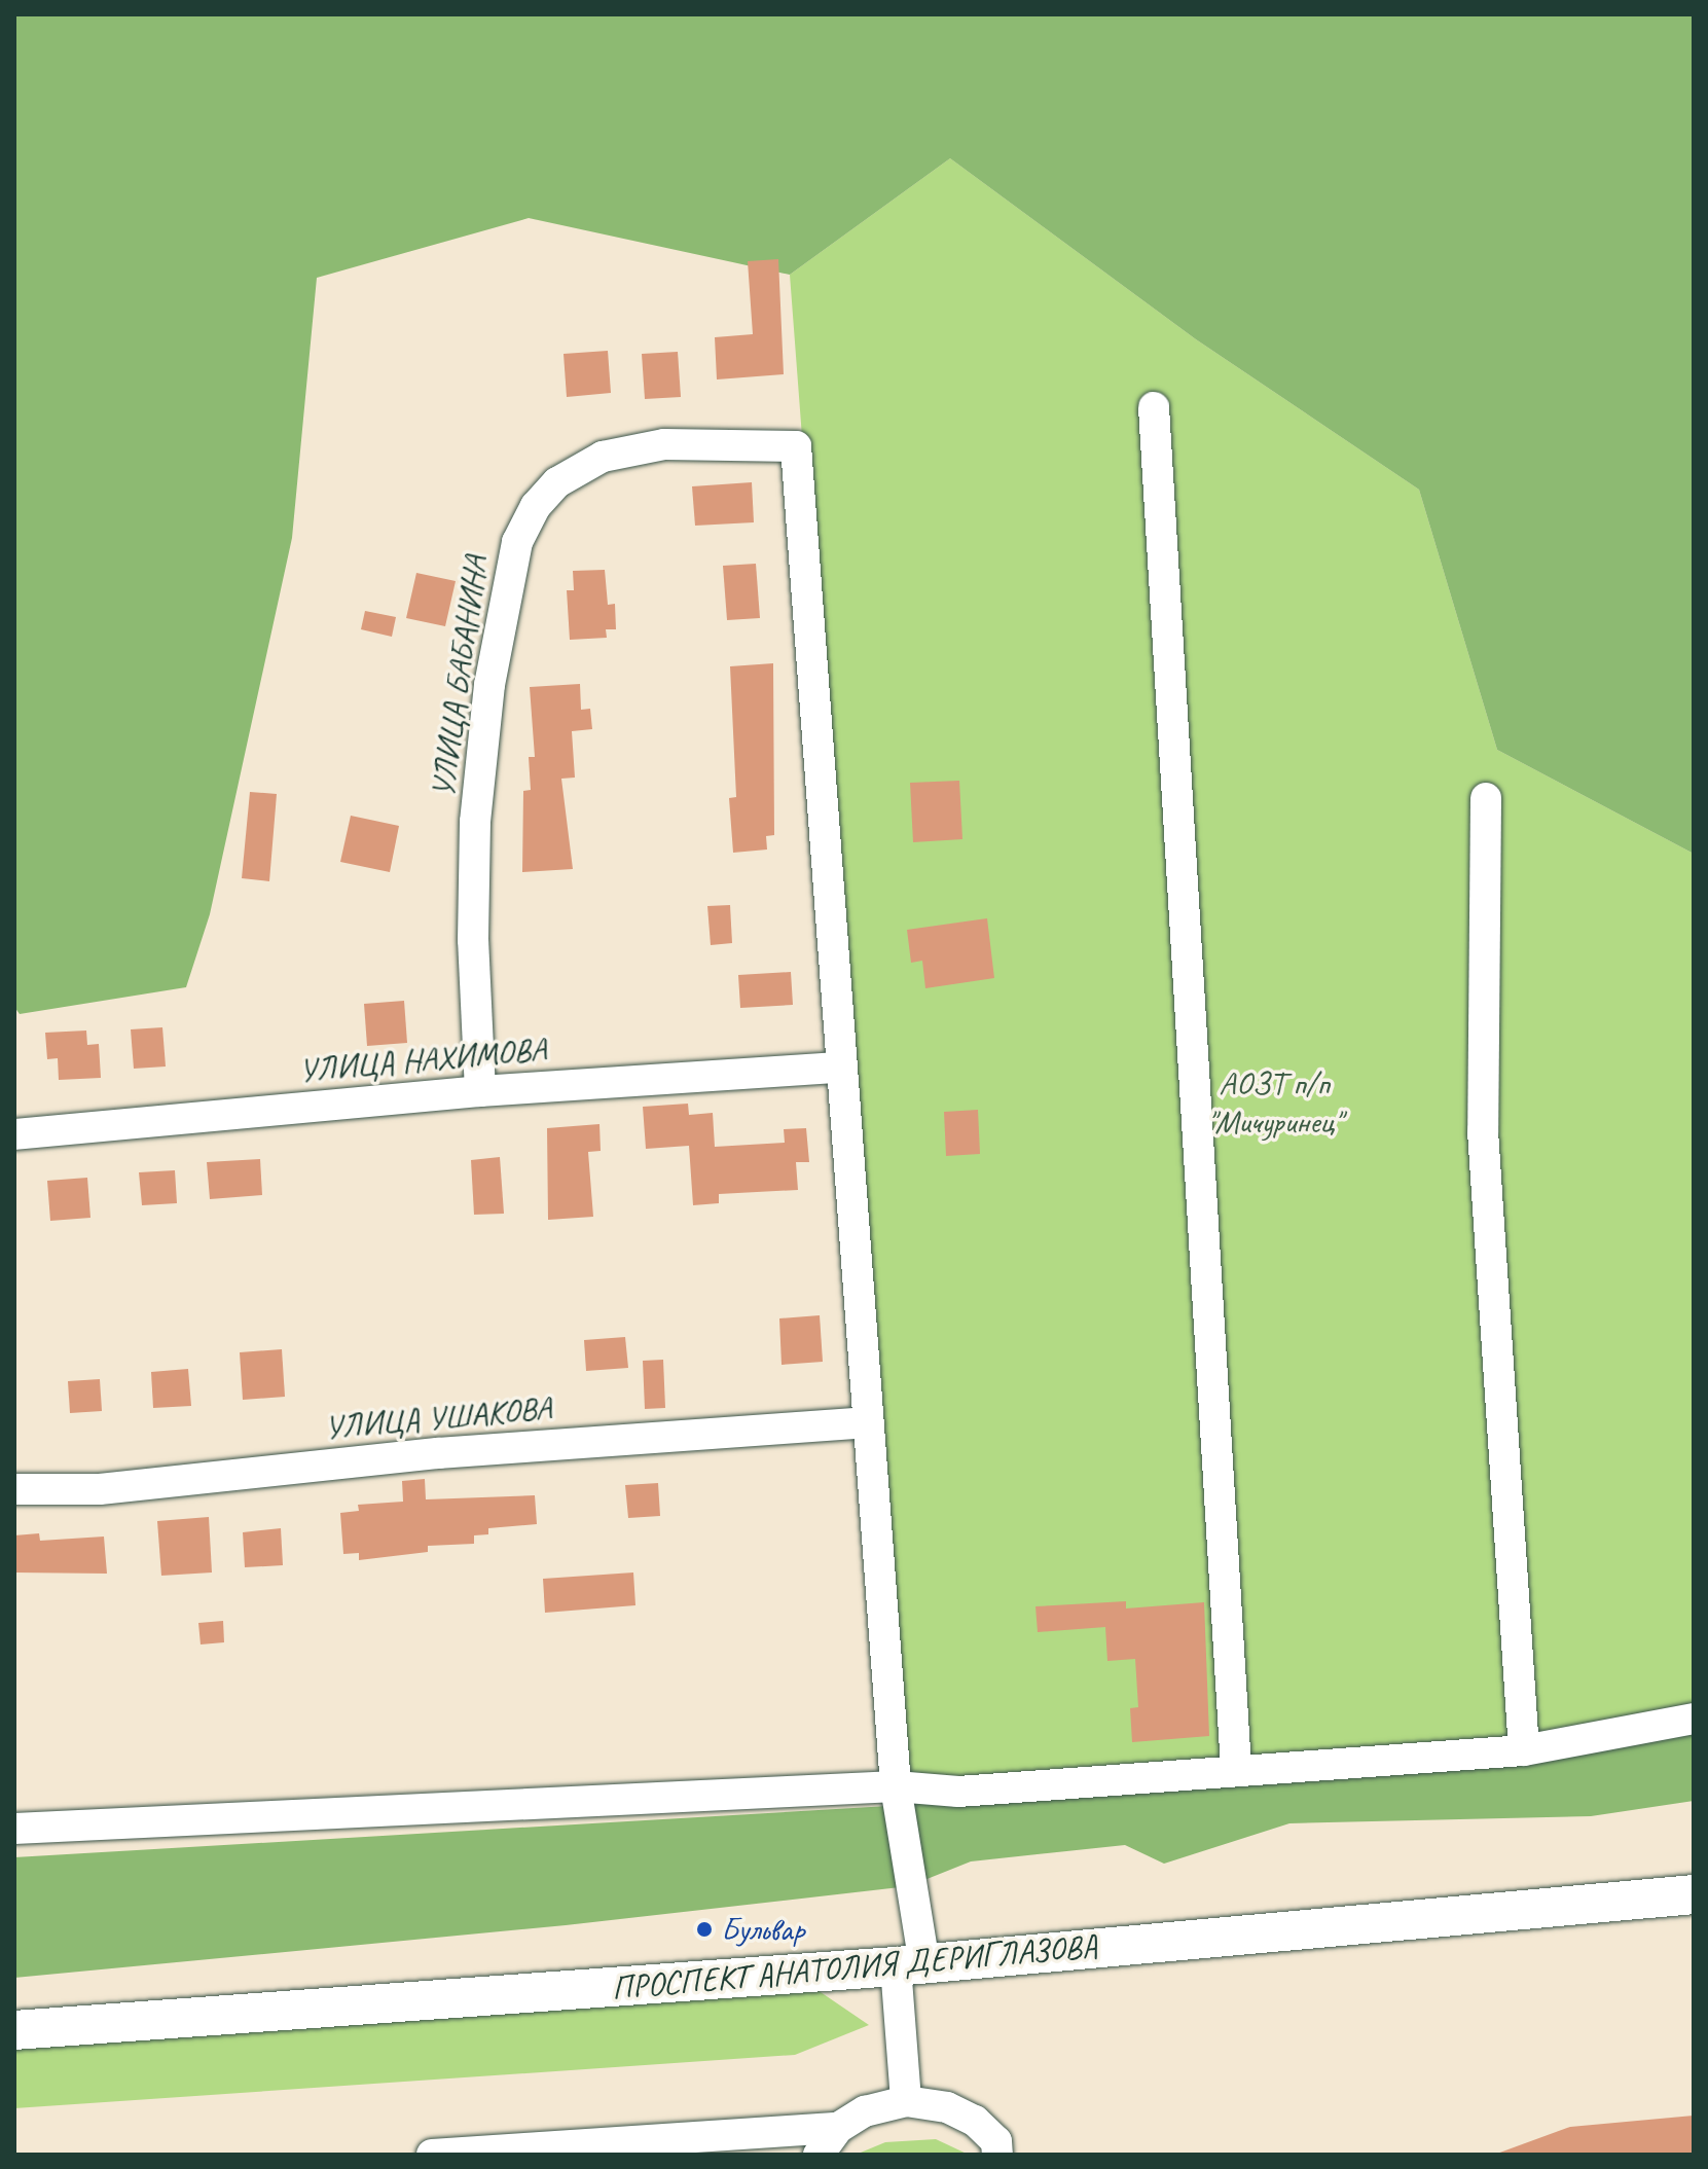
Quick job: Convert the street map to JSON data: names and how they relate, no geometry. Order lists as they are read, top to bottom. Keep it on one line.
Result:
{"streets":{"main road":["ПРОСПЕКТ АНАТОЛИЯ ДЕРИГЛАЗОВА"],"street":["УЛИЦА БАБАНИНА","УЛИЦА НАХИМОВА","УЛИЦА УШАКОВА"]},"crossings":[["УЛИЦА БАБАНИНА","УЛИЦА НАХИМОВА"]],"parks":["АОЗТ п/п \"Мичуринец\""],"places":["Бульвар"]}
